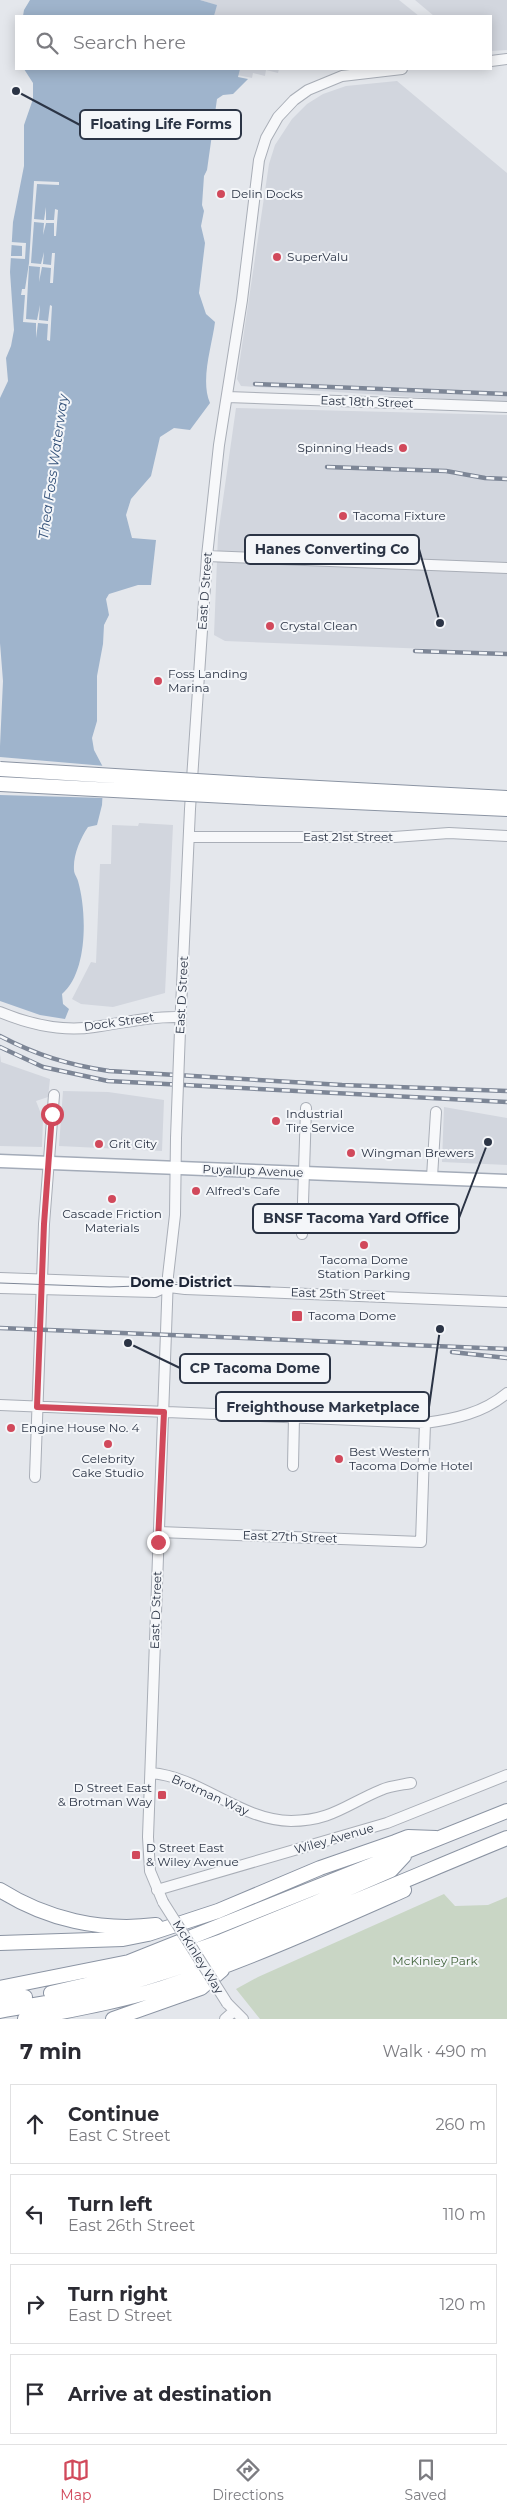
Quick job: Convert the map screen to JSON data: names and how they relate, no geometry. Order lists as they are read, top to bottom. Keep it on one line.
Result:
{"streets":{"main road":["Puyallup Avenue"],"street":["East 18th Street","East D Street","East 21st Street","Dock Street","East 25th Street","East 27th Street","Brotman Way","Wiley Avenue","McKinley Way"]},"crossings":[["East 18th Street","East D Street"],["East D Street","East 21st Street"],["East D Street","Dock Street"],["East D Street","Puyallup Avenue"],["East D Street","East 25th Street"],["East D Street","East 27th Street"],["East D Street","Brotman Way"],["East D Street","Wiley Avenue"],["East D Street","McKinley Way"],["Wiley Avenue","McKinley Way"]],"districts":["Dome District"],"water":["Thea Foss Waterway"],"parks":["McKinley Park"],"places":{"other":["Floating Life Forms","Delin Docks","SuperValu","Spinning Heads","Tacoma Fixture","Hanes Converting Co","Crystal Clean","Foss Landing Marina","Industrial Tire Service","BNSF Tacoma Yard Office","Grit City","Wingman Brewers","Alfred's Cafe","Cascade Friction Materials","Tacoma Dome Station Parking","Freighthouse Marketplace","CP Tacoma Dome","Engine House No. 4","Celebrity Cake Studio","Best Western Tacoma Dome Hotel"],"transit":["Tacoma Dome","D Street East & Brotman Way","D Street East & Wiley Avenue"]},"page":{"search":"Search here","heading":["7 min","Walk · 490 m"],"list":[["Continue","East C Street","260 m"],["Turn left","East 26th Street","110 m"],["Turn right","East D Street","120 m"],"Arrive at destination"],"nav":["Map","Directions","Saved"]}}
